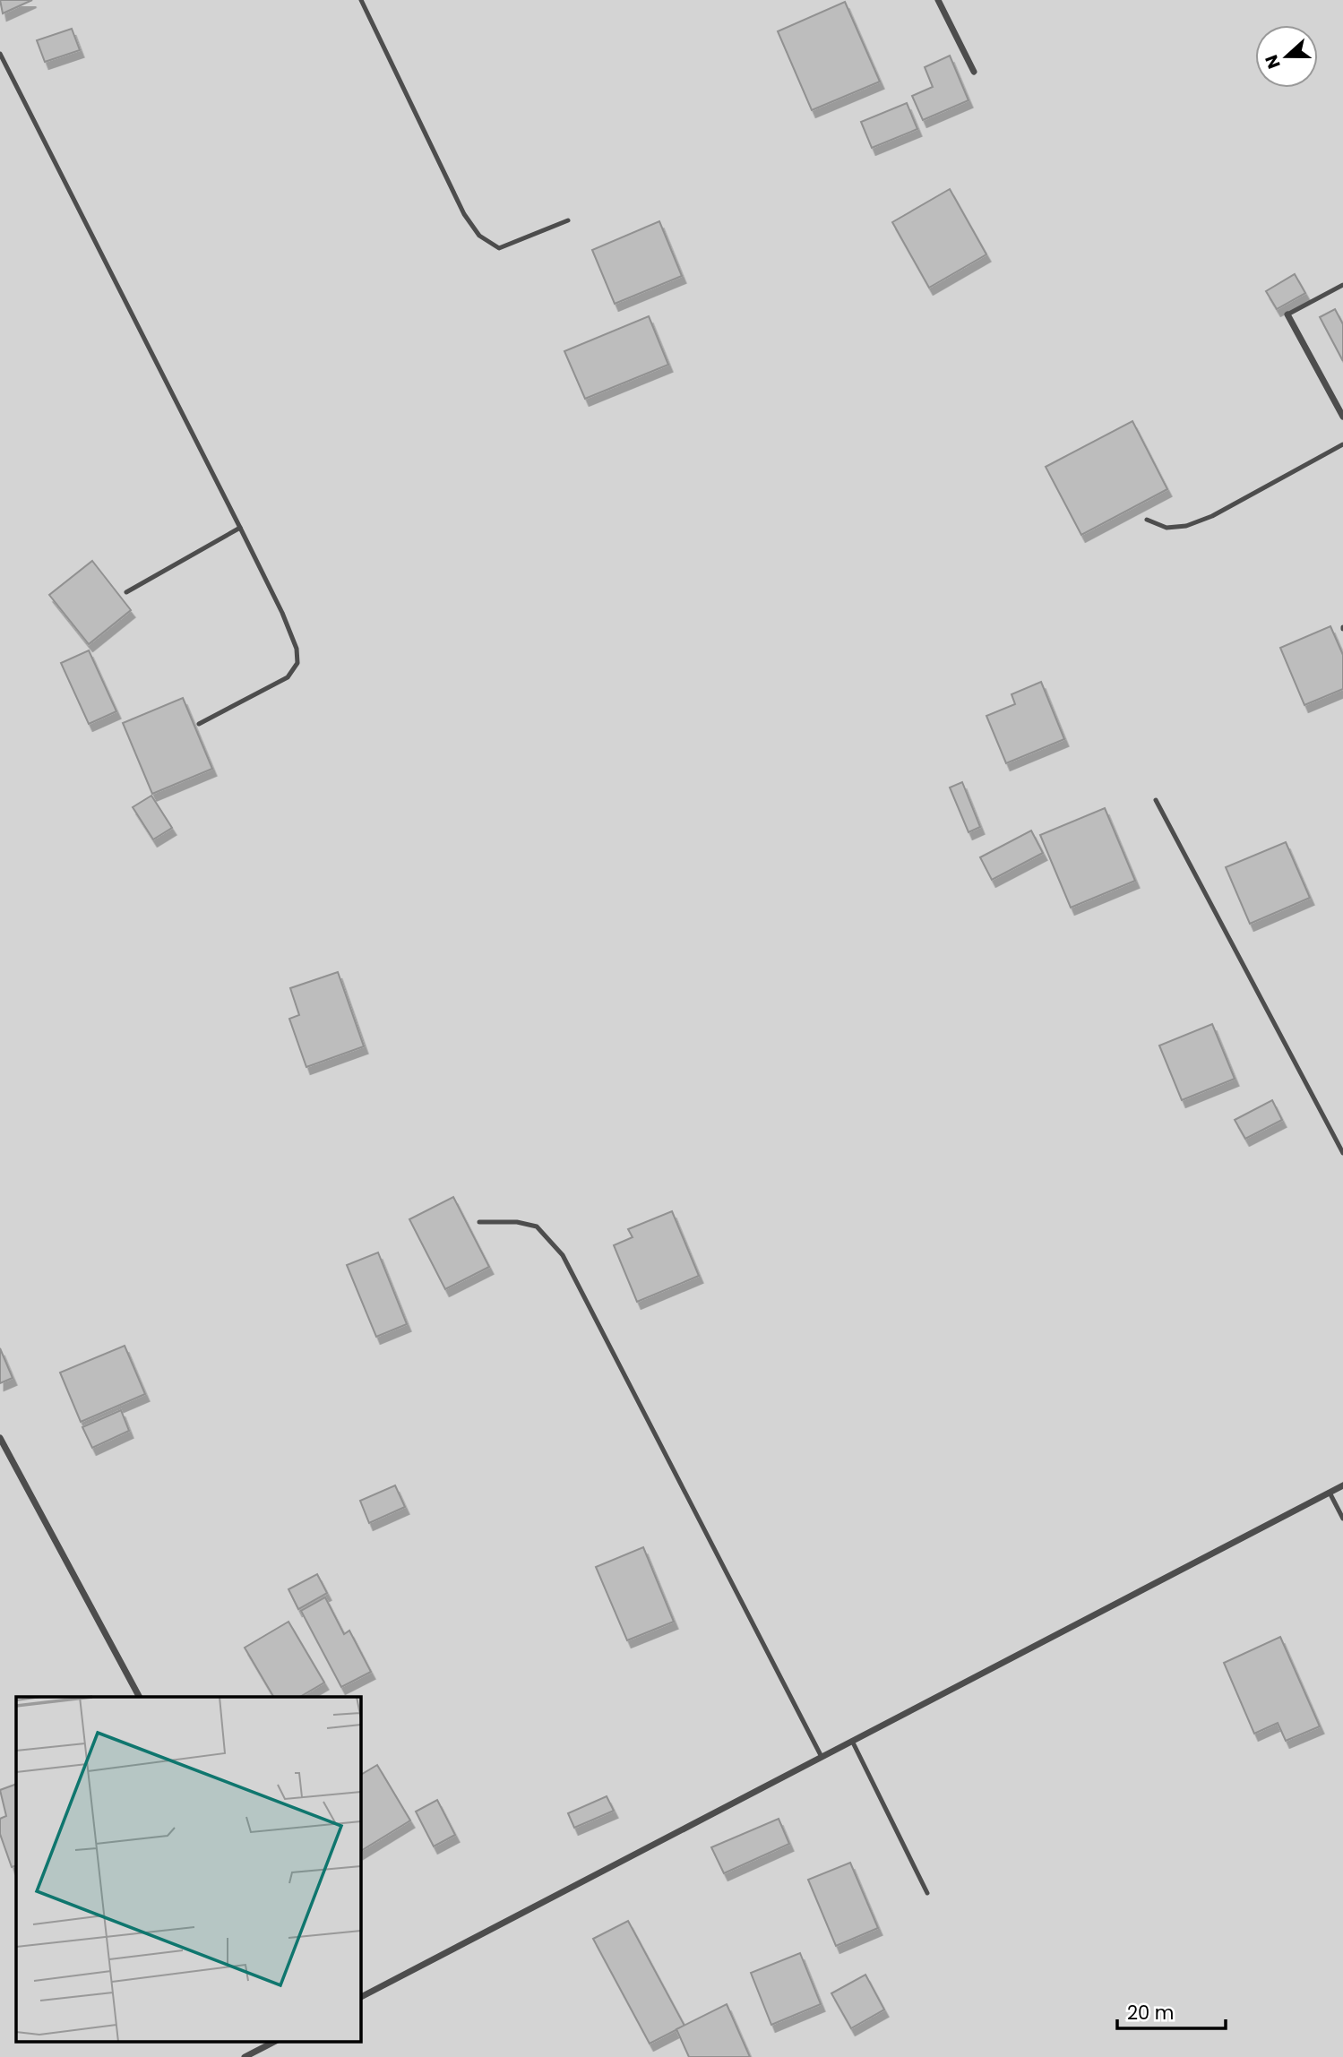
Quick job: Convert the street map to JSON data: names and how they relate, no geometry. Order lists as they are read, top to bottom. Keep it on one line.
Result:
{"scale_bar":"20 m","north":"left"}
